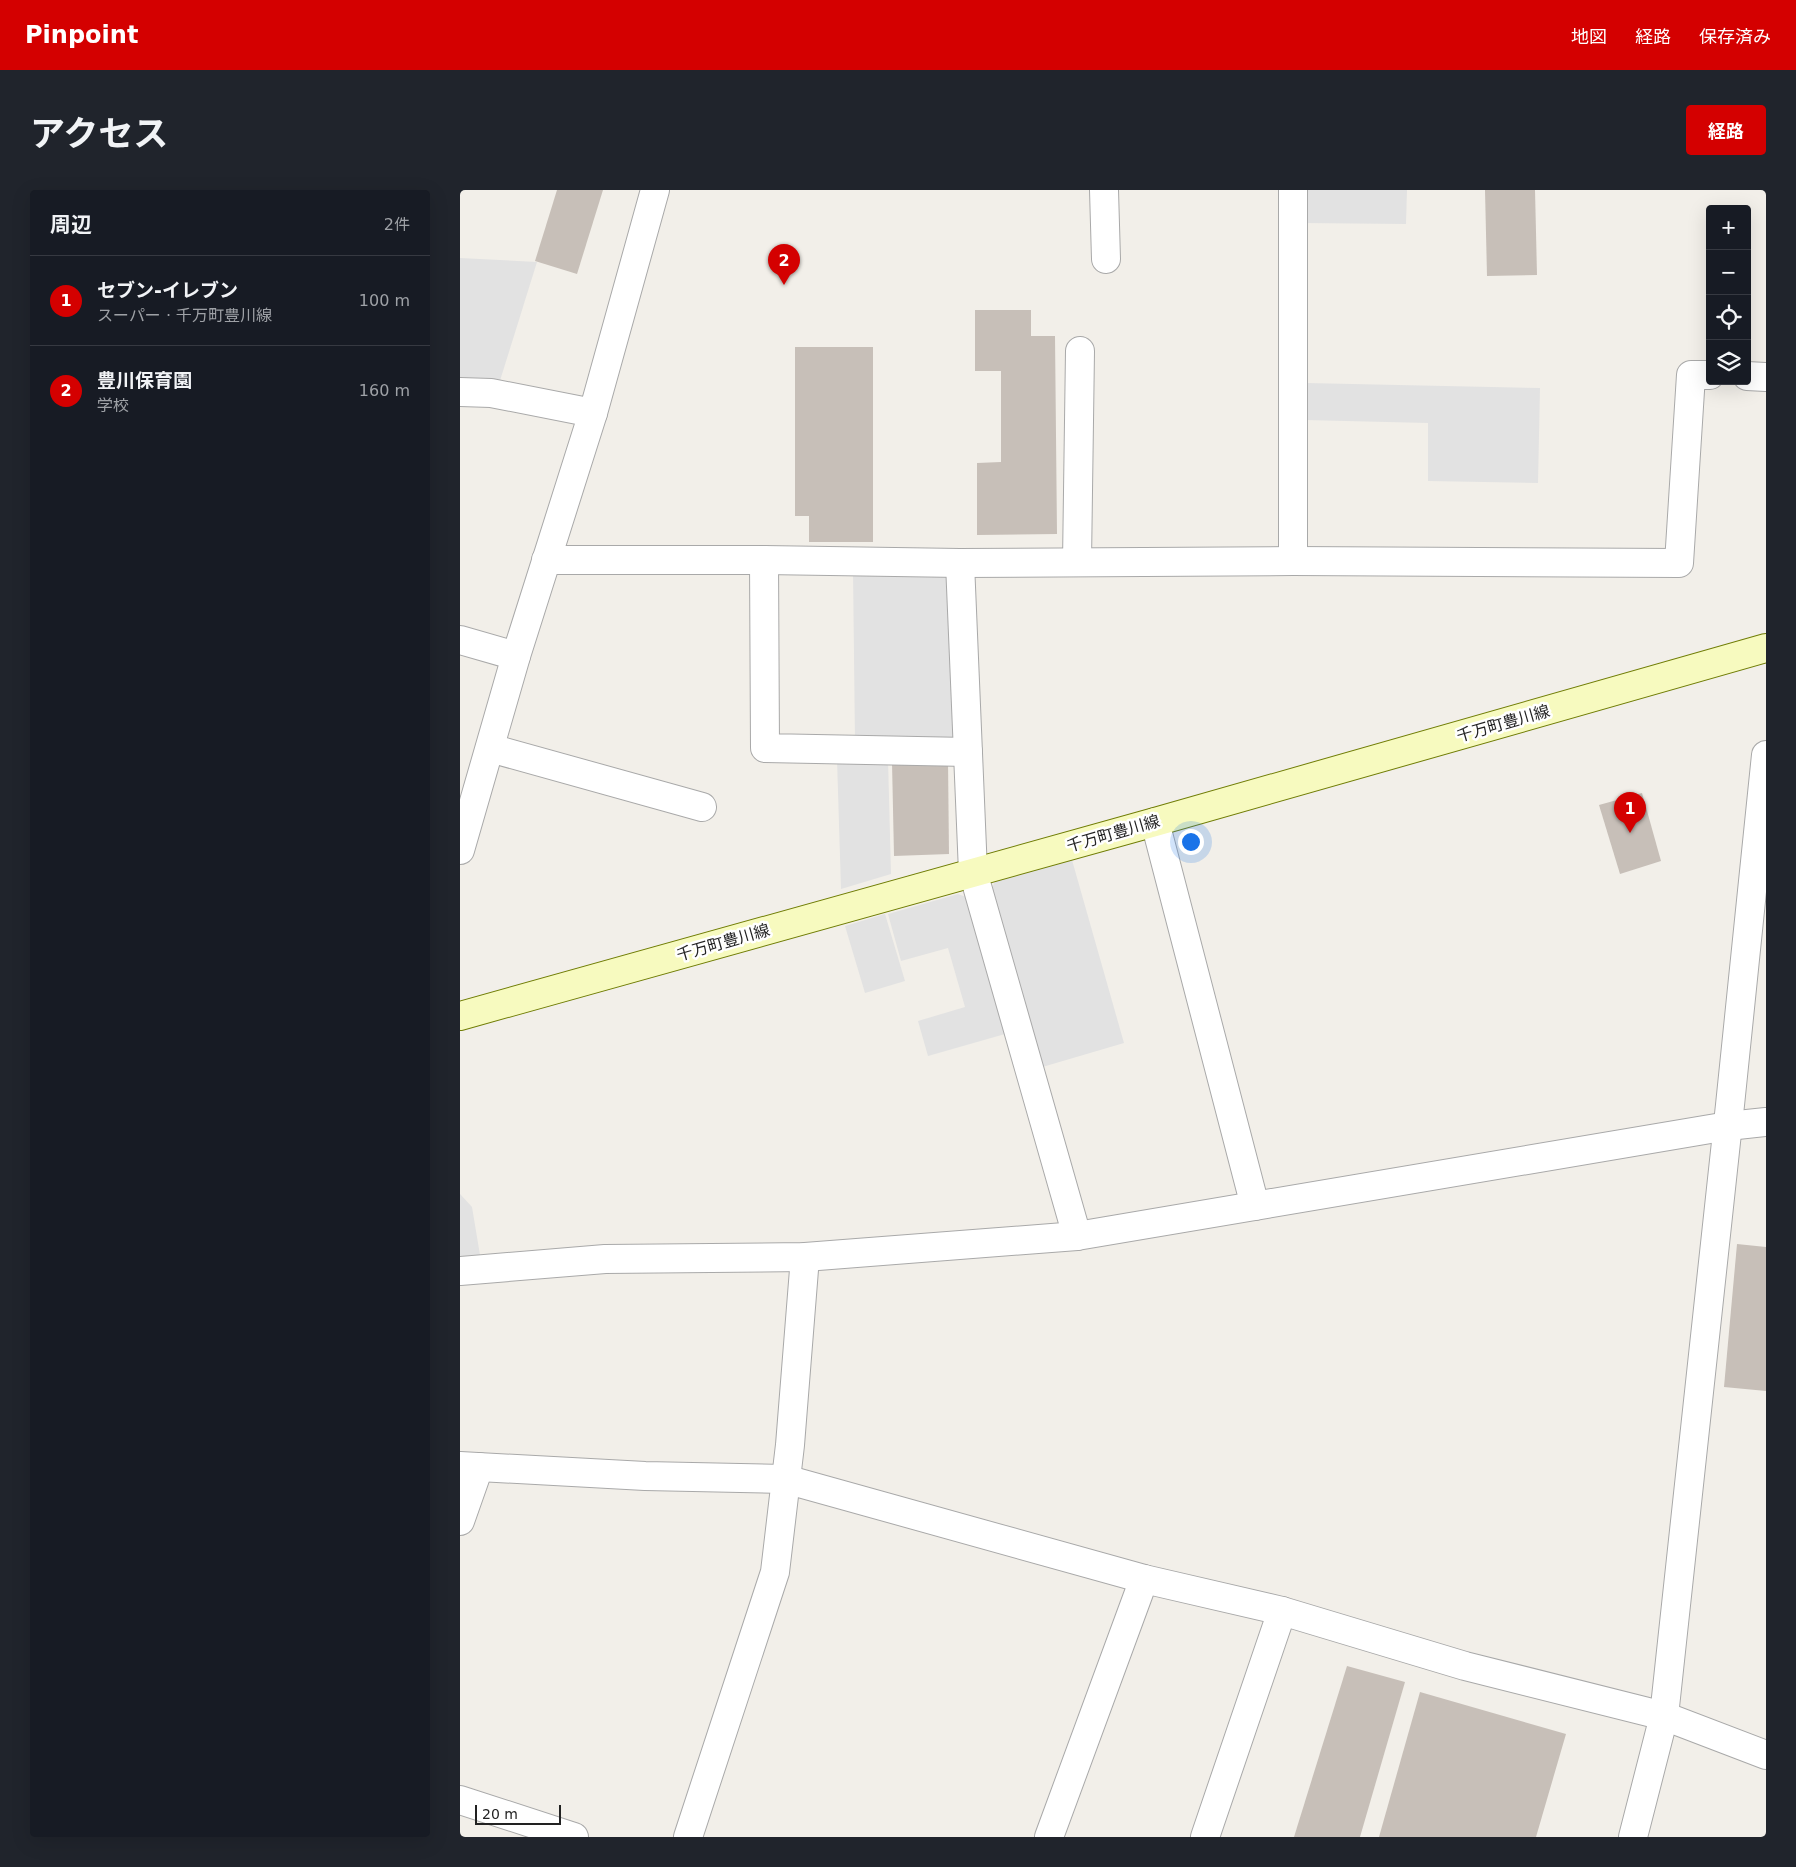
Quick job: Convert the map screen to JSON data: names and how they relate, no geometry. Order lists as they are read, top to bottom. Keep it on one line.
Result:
{"streets":{"main road":["千万町豊川線"]},"scale_bar":"20 m","page":{"header":"Pinpoint","nav":["地図","経路","保存済み"],"title":"アクセス","buttons":"経路","heading":["周辺","2件"],"map_buttons":["+","−"],"pins":["2","1"],"list":[{"mark":"1","name":"セブン-イレブン","note":"スーパー · 千万町豊川線","value":"100 m"},{"mark":"2","name":"豊川保育園","note":"学校","value":"160 m"}],"scale":"20 m"}}
